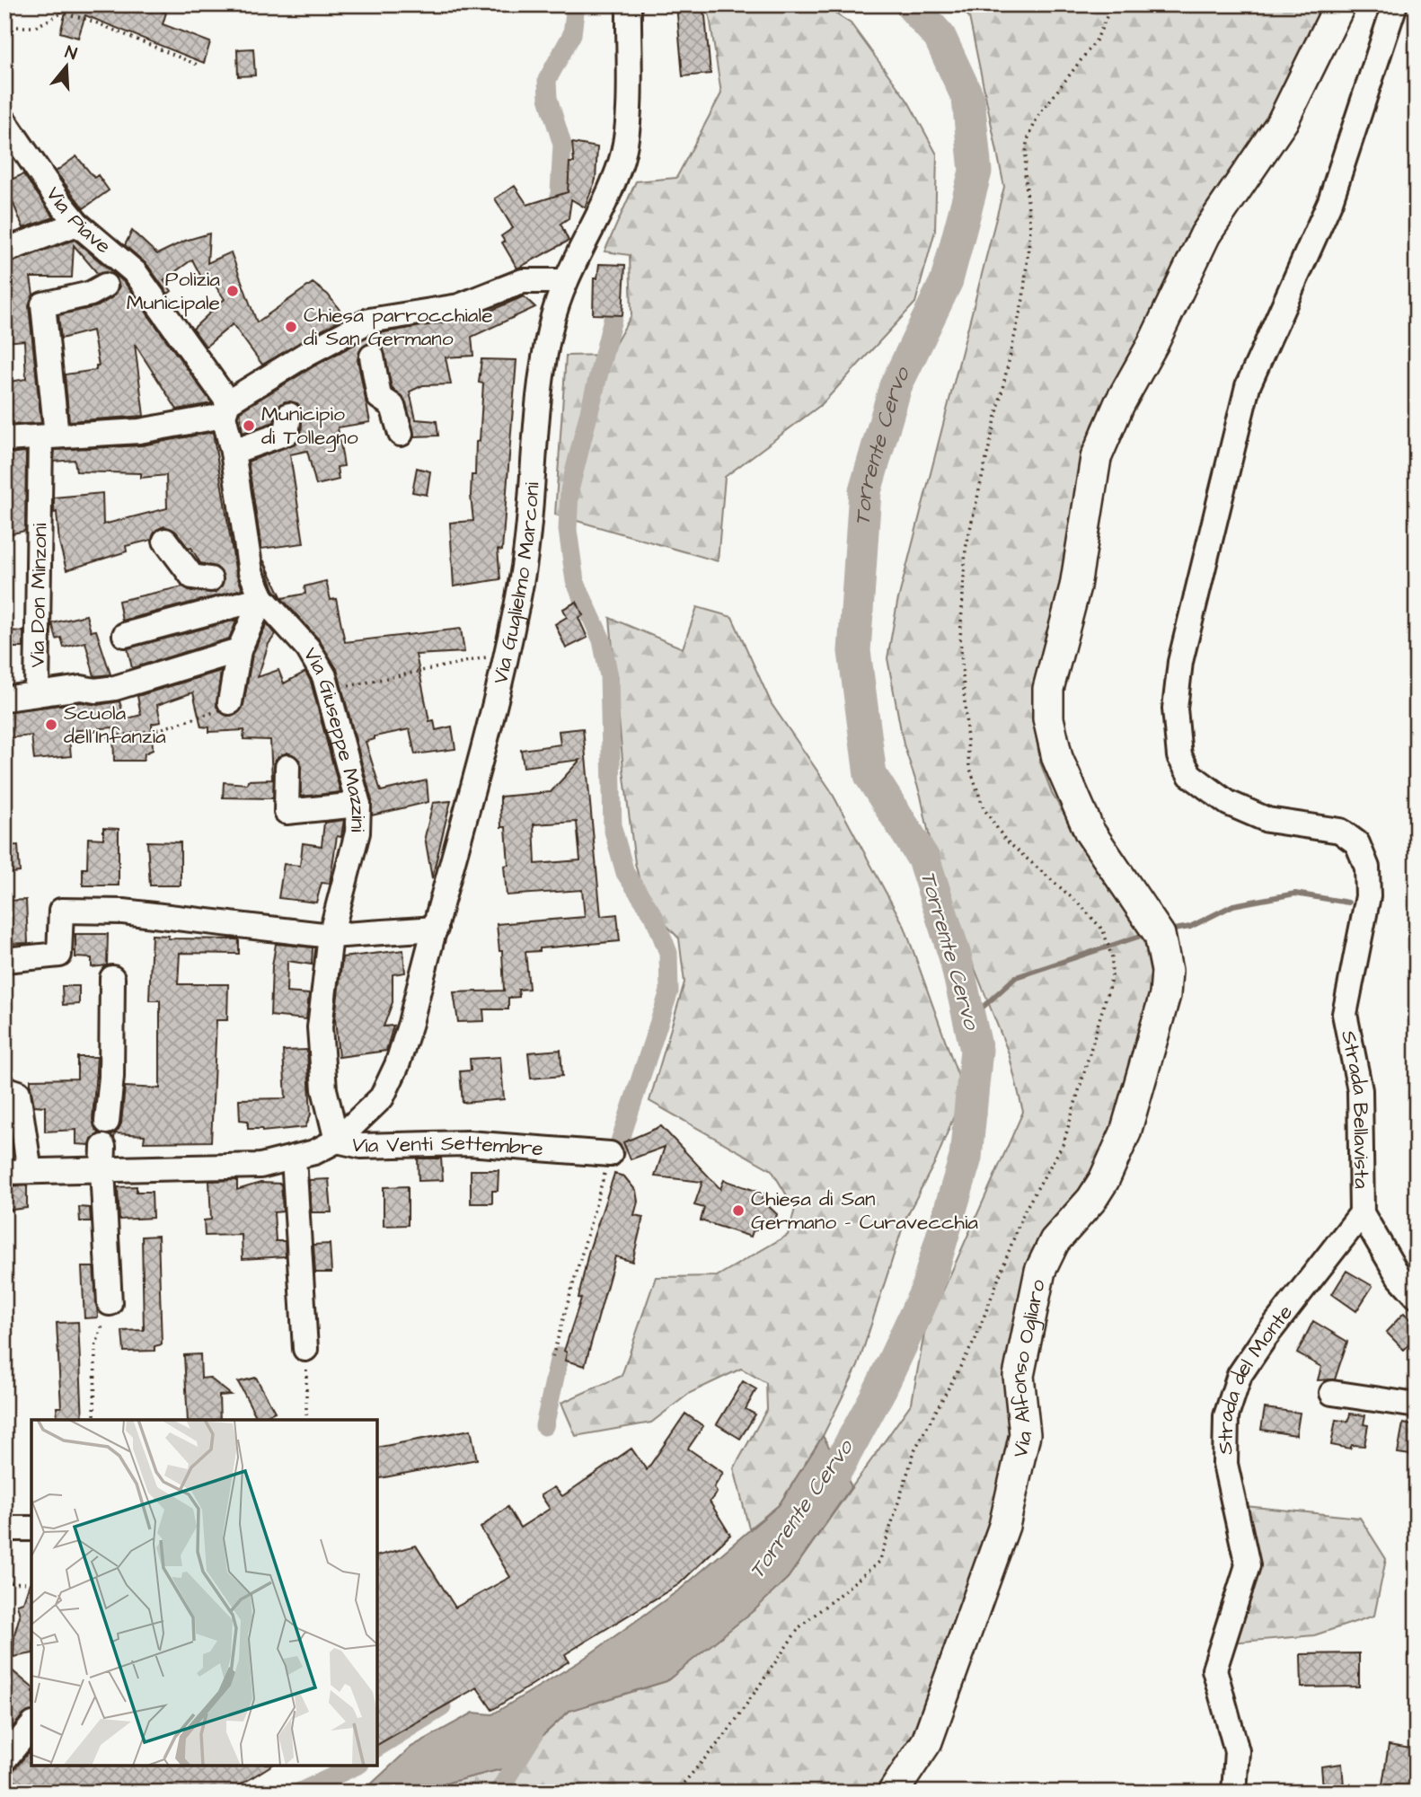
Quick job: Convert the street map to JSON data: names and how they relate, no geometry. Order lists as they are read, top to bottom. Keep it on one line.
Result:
{"streets":{"main road":["Via Alfonso Ogliaro"],"street":["Via Piave","Via Guglielmo Marconi","Via Don Minzoni","Via Giuseppe Mazzini","Strada Bellavista","Via Venti Settembre","Strada del Monte"]},"crossings":[["Via Piave","Via Giuseppe Mazzini"],["Via Guglielmo Marconi","Via Giuseppe Mazzini"],["Via Guglielmo Marconi","Via Venti Settembre"],["Via Giuseppe Mazzini","Via Venti Settembre"],["Strada Bellavista","Strada del Monte"]],"water":["Torrente Cervo"],"places":["Polizia Municipale","Chiesa parrocchiale di San Germano","Municipio di Tollegno","Scuola dell'Infanzia","Chiesa di San Germano - Curavecchia"],"north":"top"}
